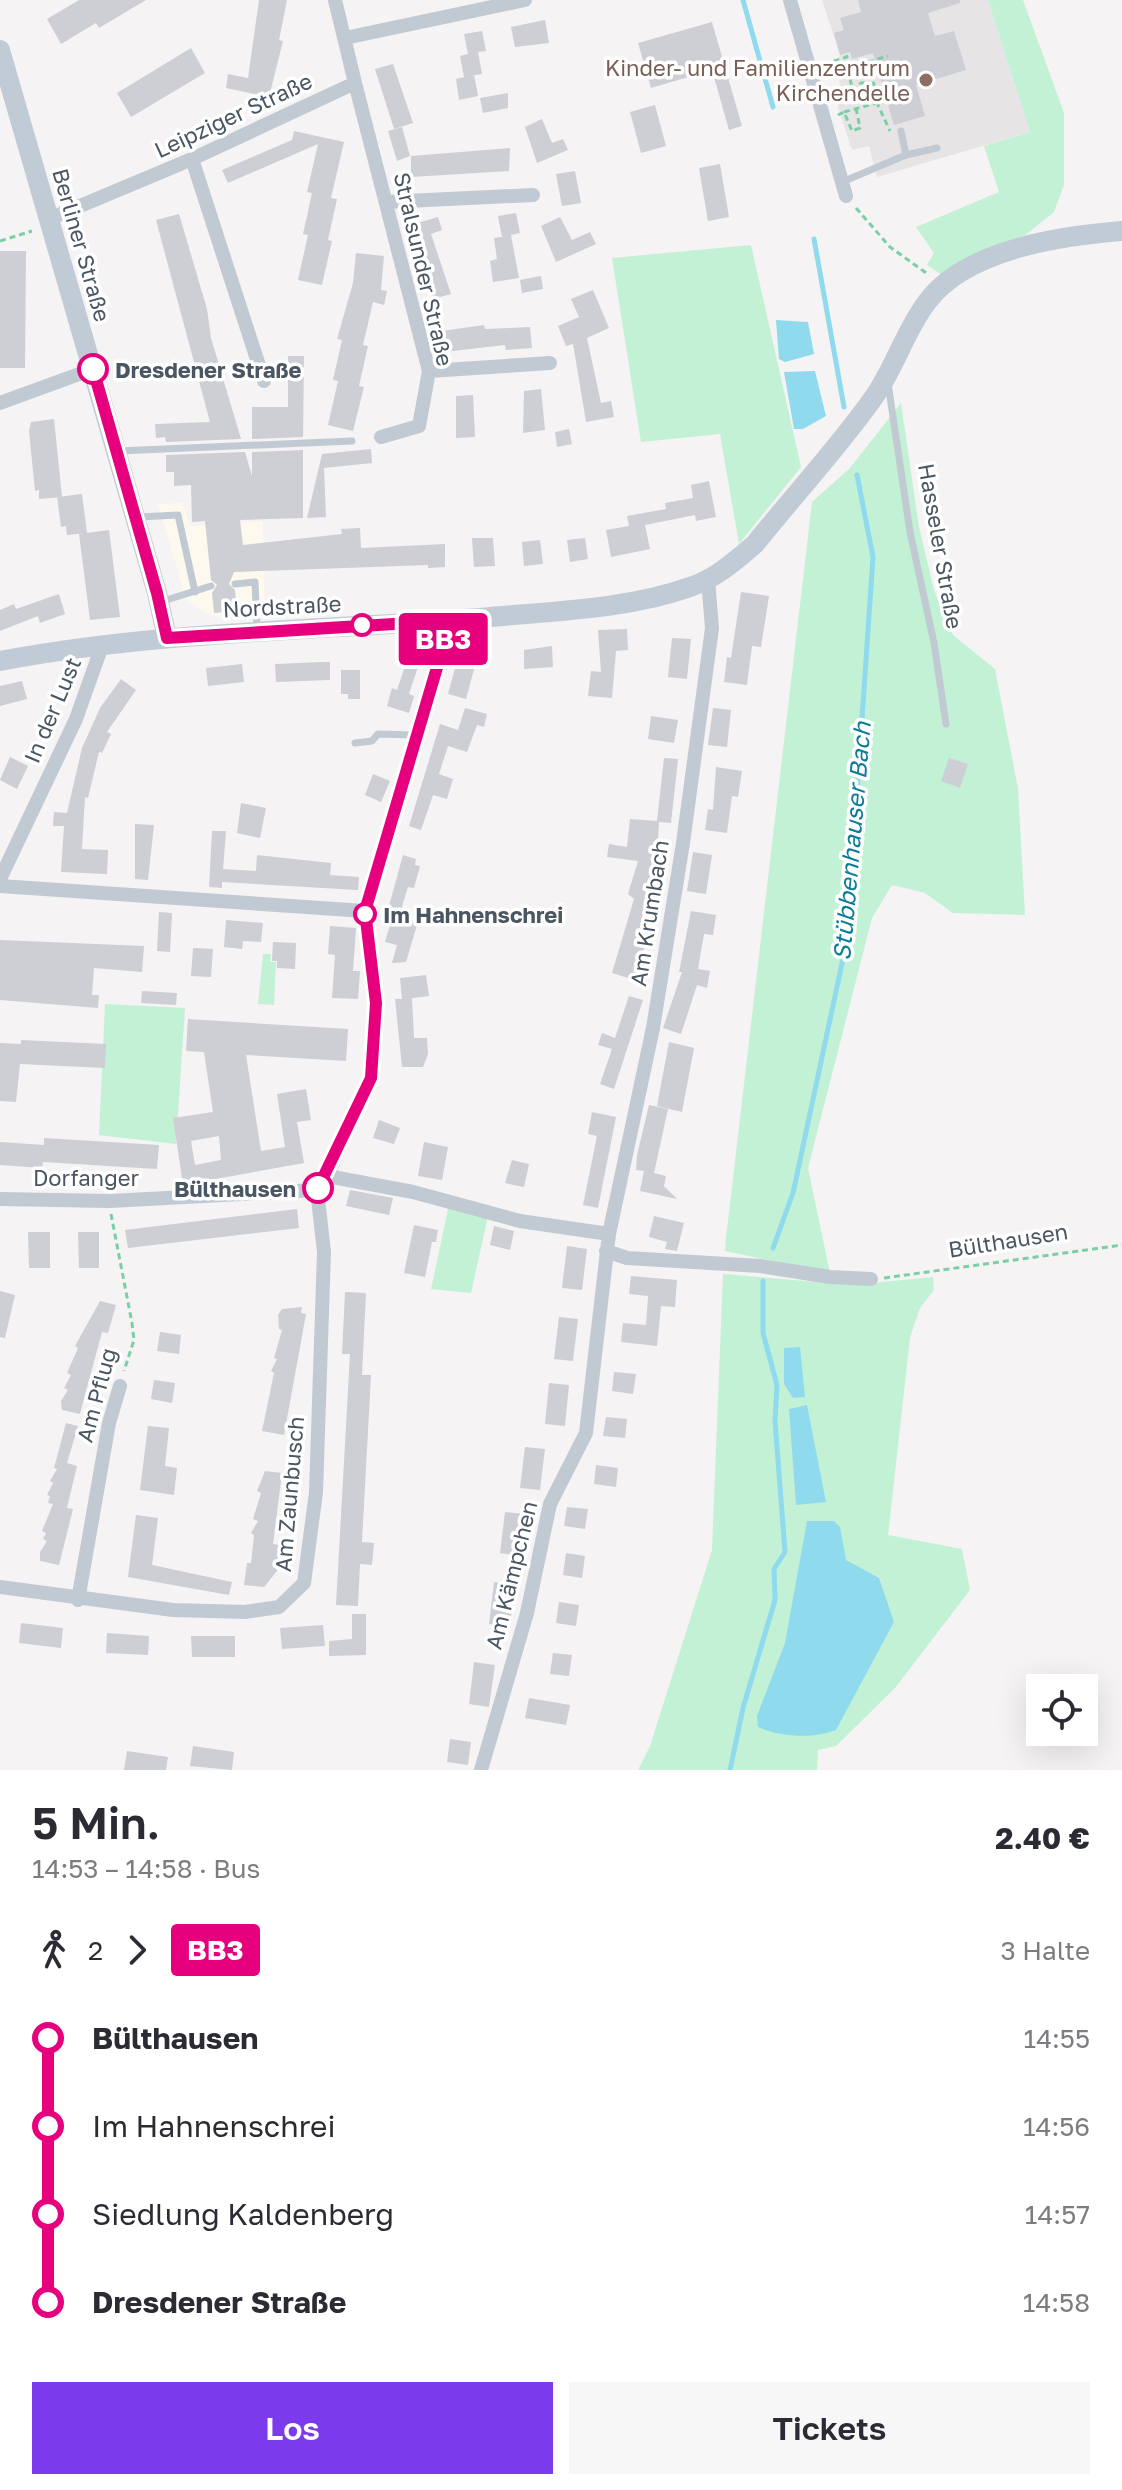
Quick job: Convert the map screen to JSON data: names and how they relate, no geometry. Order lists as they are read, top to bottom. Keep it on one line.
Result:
{"streets":{"main road":["Berliner Straße","Nordstraße"],"street":["Leipziger Straße","Stralsunder Straße","In der Lust","Am Krumbach","Dorfanger","Am Pflug","Am Zaunbusch","Am Kämpchen"],"lane":["Hasseler Straße"],"path":["Bülthausen"]},"crossings":[["Leipziger Straße","Berliner Straße"],["Leipziger Straße","Stralsunder Straße"],["Berliner Straße","Nordstraße"],["Nordstraße","In der Lust"],["Nordstraße","Am Krumbach"],["Am Krumbach","Am Kämpchen"],["Dorfanger","Am Pflug"],["Dorfanger","Am Zaunbusch"],["Am Pflug","Am Zaunbusch"]],"water":["Stübbenhauser Bach"],"places":["Kinder- und Familienzentrum Kirchendelle","Dresdener Straße","Im Hahnenschrei","Bülthausen"],"lines":["bus line BB3"],"page":{"on_map":"BB3","heading":["5 Min.","14:53 – 14:58 · Bus","2.40 €"],"legs":["2","BB3","3 Halte"],"list":[{"name":"Bülthausen","value":"14:55"},{"name":"Im Hahnenschrei","value":"14:56"},{"name":"Siedlung Kaldenberg","value":"14:57"},{"name":"Dresdener Straße","value":"14:58"}],"buttons":["Los","Tickets"]}}
